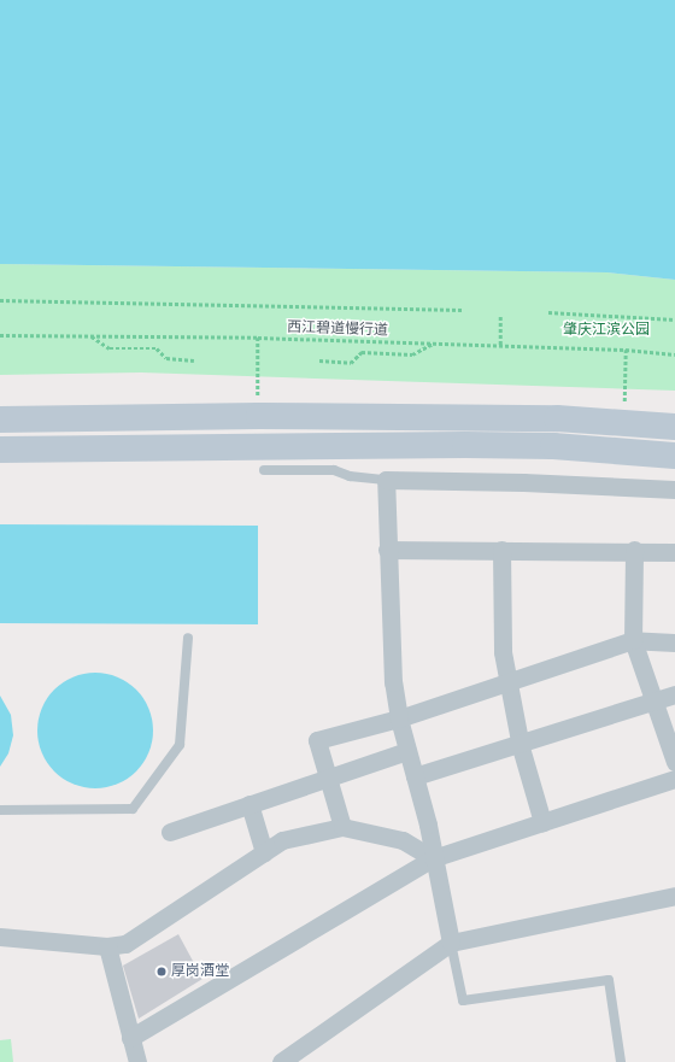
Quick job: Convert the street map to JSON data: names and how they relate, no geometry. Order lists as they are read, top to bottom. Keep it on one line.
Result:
{"streets":{"path":["西江碧道慢行道"]},"parks":["肇庆江滨公园"],"places":["厚岗酒堂"]}
